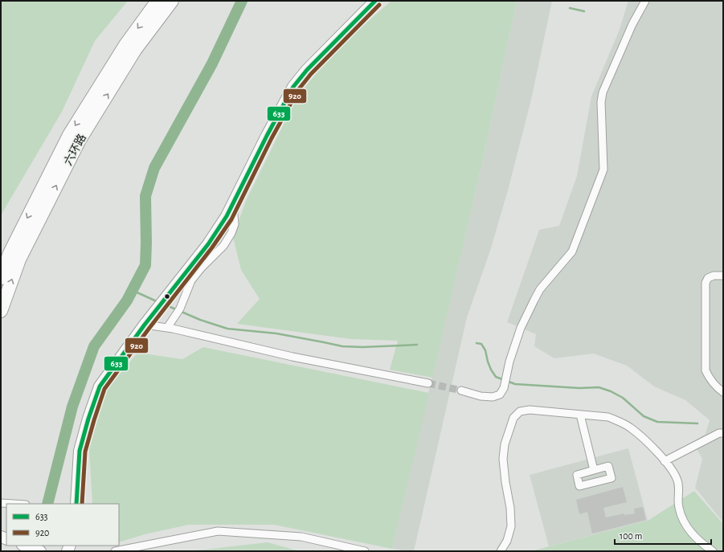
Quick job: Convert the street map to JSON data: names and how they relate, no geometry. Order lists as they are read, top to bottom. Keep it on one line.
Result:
{"streets":{"highway":["六环路"]},"lines":["transit line 633","transit line 920"],"legend":["633","920"],"scale_bar":"100 m"}
